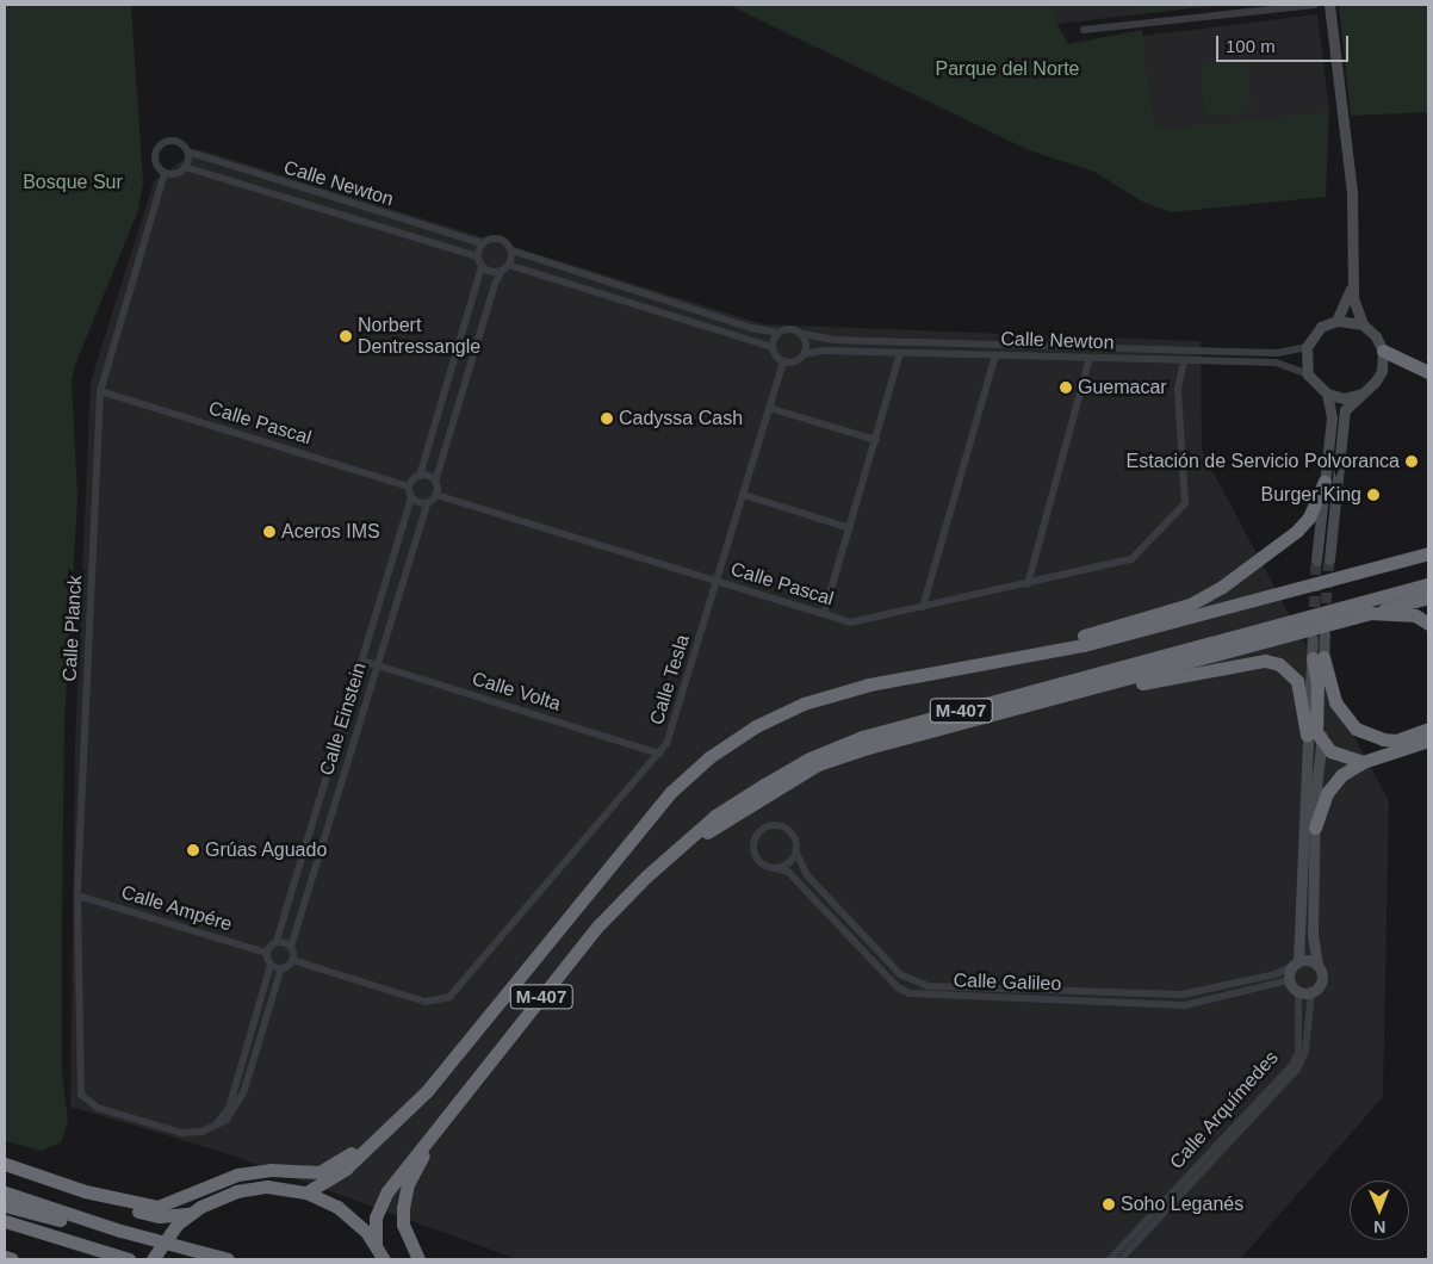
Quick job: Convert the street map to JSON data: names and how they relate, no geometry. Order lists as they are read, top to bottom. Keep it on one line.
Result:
{"streets":{"highway":["M-407"],"street":["Calle Newton","Calle Pascal","Calle Planck","Calle Tesla","Calle Volta","Calle Einstein","Calle Ampére","Calle Galileo","Calle Arquímedes"]},"crossings":[["Calle Newton","Calle Pascal"],["Calle Newton","Calle Planck"],["Calle Newton","Calle Tesla"],["Calle Pascal","Calle Planck"],["Calle Pascal","Calle Tesla"],["Calle Pascal","Calle Einstein"],["Calle Planck","Calle Ampére"],["Calle Tesla","Calle Volta"],["Calle Tesla","Calle Einstein"],["Calle Tesla","Calle Ampére"],["Calle Volta","Calle Einstein"],["Calle Einstein","Calle Ampére"],["Calle Galileo","Calle Arquímedes"]],"parks":["Parque del Norte","Bosque Sur"],"places":["Norbert Dentressangle","Guemacar","Cadyssa Cash","Estación de Servicio Polvoranca","Burger King","Aceros IMS","Grúas Aguado","Soho Leganés"],"scale_bar":"100 m","north":"bottom"}
